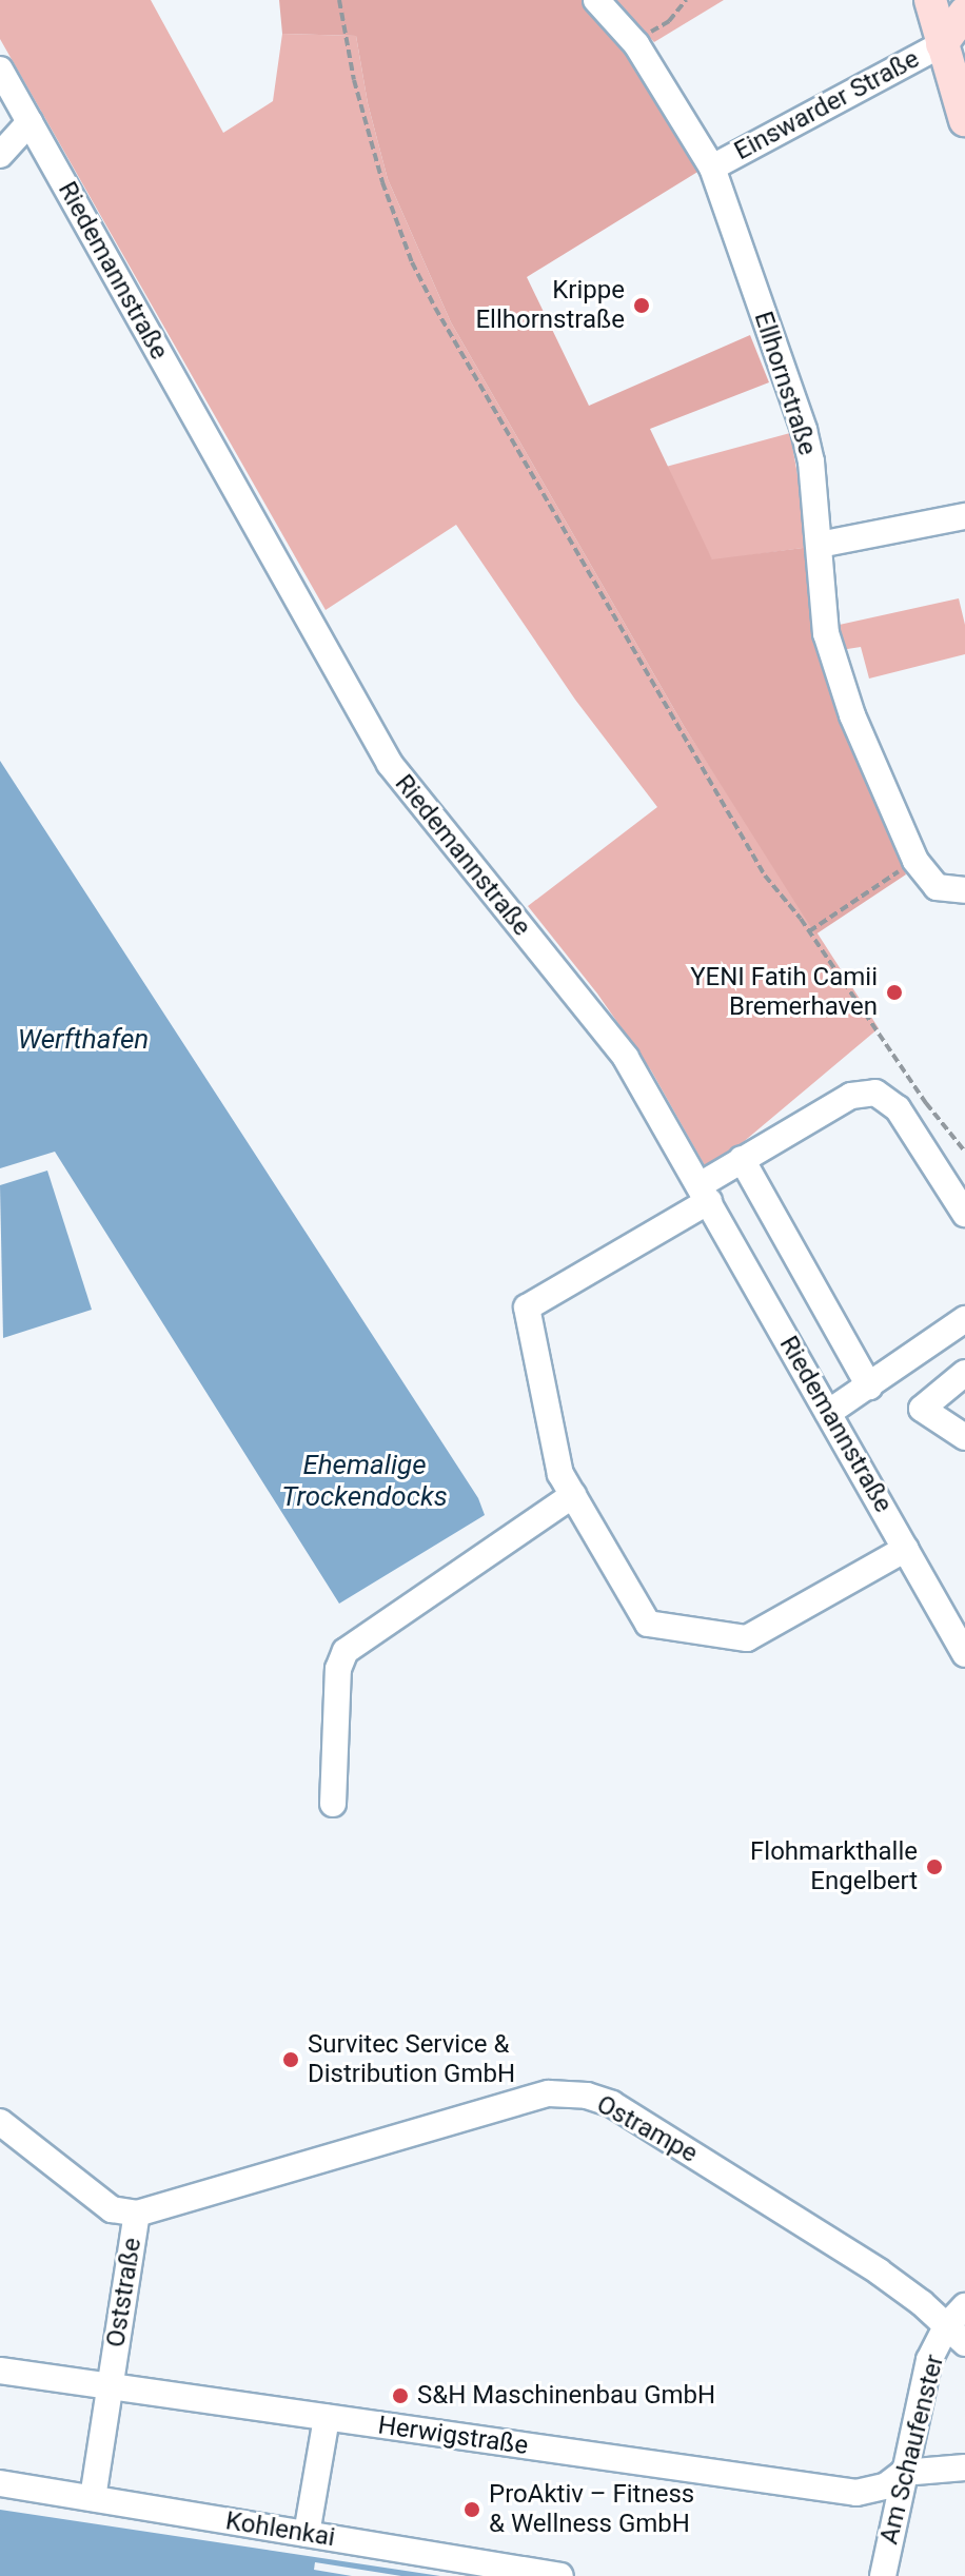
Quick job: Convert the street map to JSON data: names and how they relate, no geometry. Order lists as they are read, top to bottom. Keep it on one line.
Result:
{"streets":{"street":["Einswarder Straße","Riedemannstraße","Ellhornstraße","Ostrampe","Oststraße","Herwigstraße","Am Schaufenster","Kohlenkai"]},"crossings":[["Einswarder Straße","Ellhornstraße"],["Ostrampe","Oststraße"],["Ostrampe","Am Schaufenster"],["Oststraße","Herwigstraße"],["Oststraße","Kohlenkai"],["Herwigstraße","Am Schaufenster"]],"water":["Werfthafen","Ehemalige Trockendocks"],"places":["Krippe Ellhornstraße","YENI Fatih Camii Bremerhaven","Flohmarkthalle Engelbert","Survitec Service & Distribution GmbH","S&H Maschinenbau GmbH","ProAktiv – Fitness & Wellness GmbH"]}
